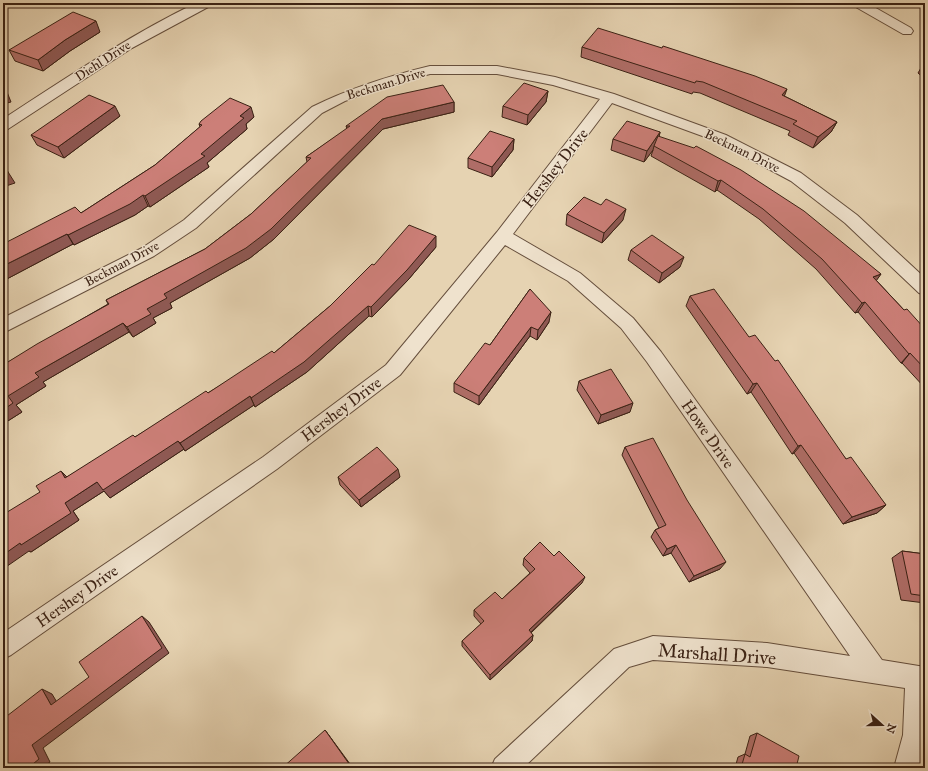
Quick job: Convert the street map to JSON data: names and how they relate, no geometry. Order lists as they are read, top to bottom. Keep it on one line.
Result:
{"streets":{"street":["Diehl Drive","Beckman Drive","Hershey Drive","Howe Drive","Marshall Drive"]},"crossings":[["Beckman Drive","Hershey Drive"],["Hershey Drive","Howe Drive"],["Howe Drive","Marshall Drive"]],"north":"right"}
